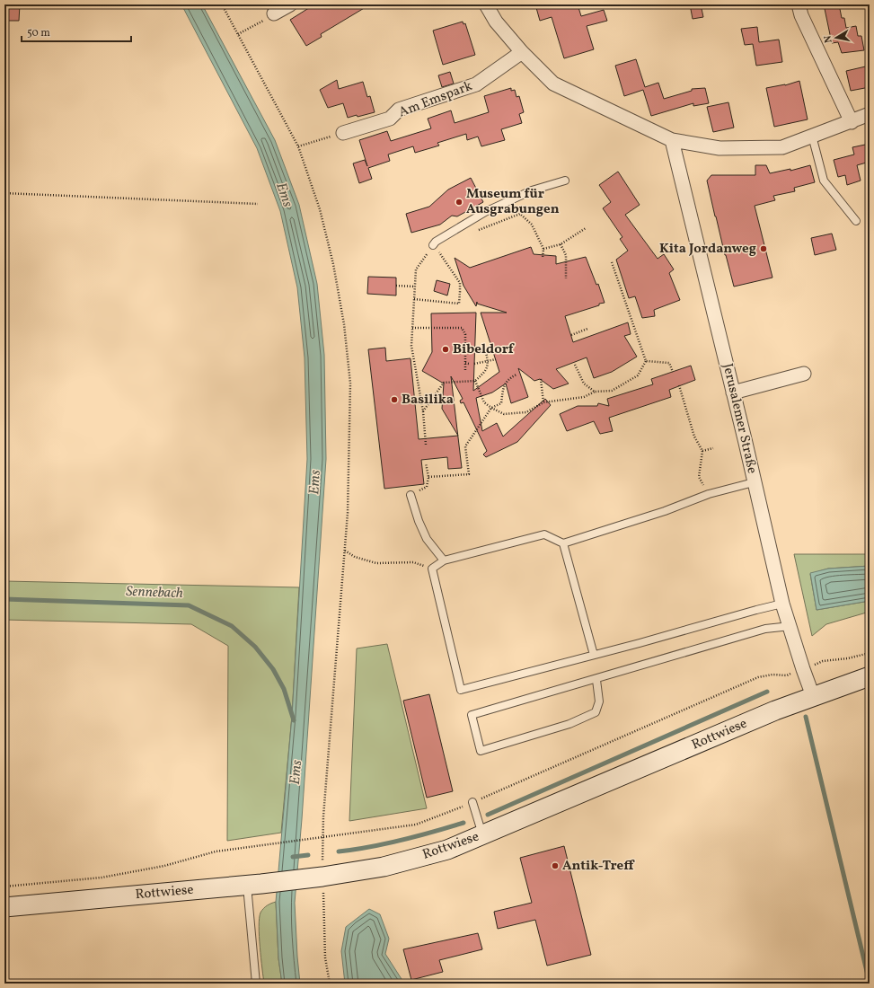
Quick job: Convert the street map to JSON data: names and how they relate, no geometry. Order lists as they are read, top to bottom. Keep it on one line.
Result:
{"streets":{"street":["Am Emspark","Jerusalemer Straße","Rottwiese"]},"crossings":[["Jerusalemer Straße","Rottwiese"]],"water":["Ems","Sennebach"],"places":["Museum für Ausgrabungen","Kita Jordanweg","Bibeldorf","Basilika","Antik-Treff"],"scale_bar":"50 m","north":"left"}
